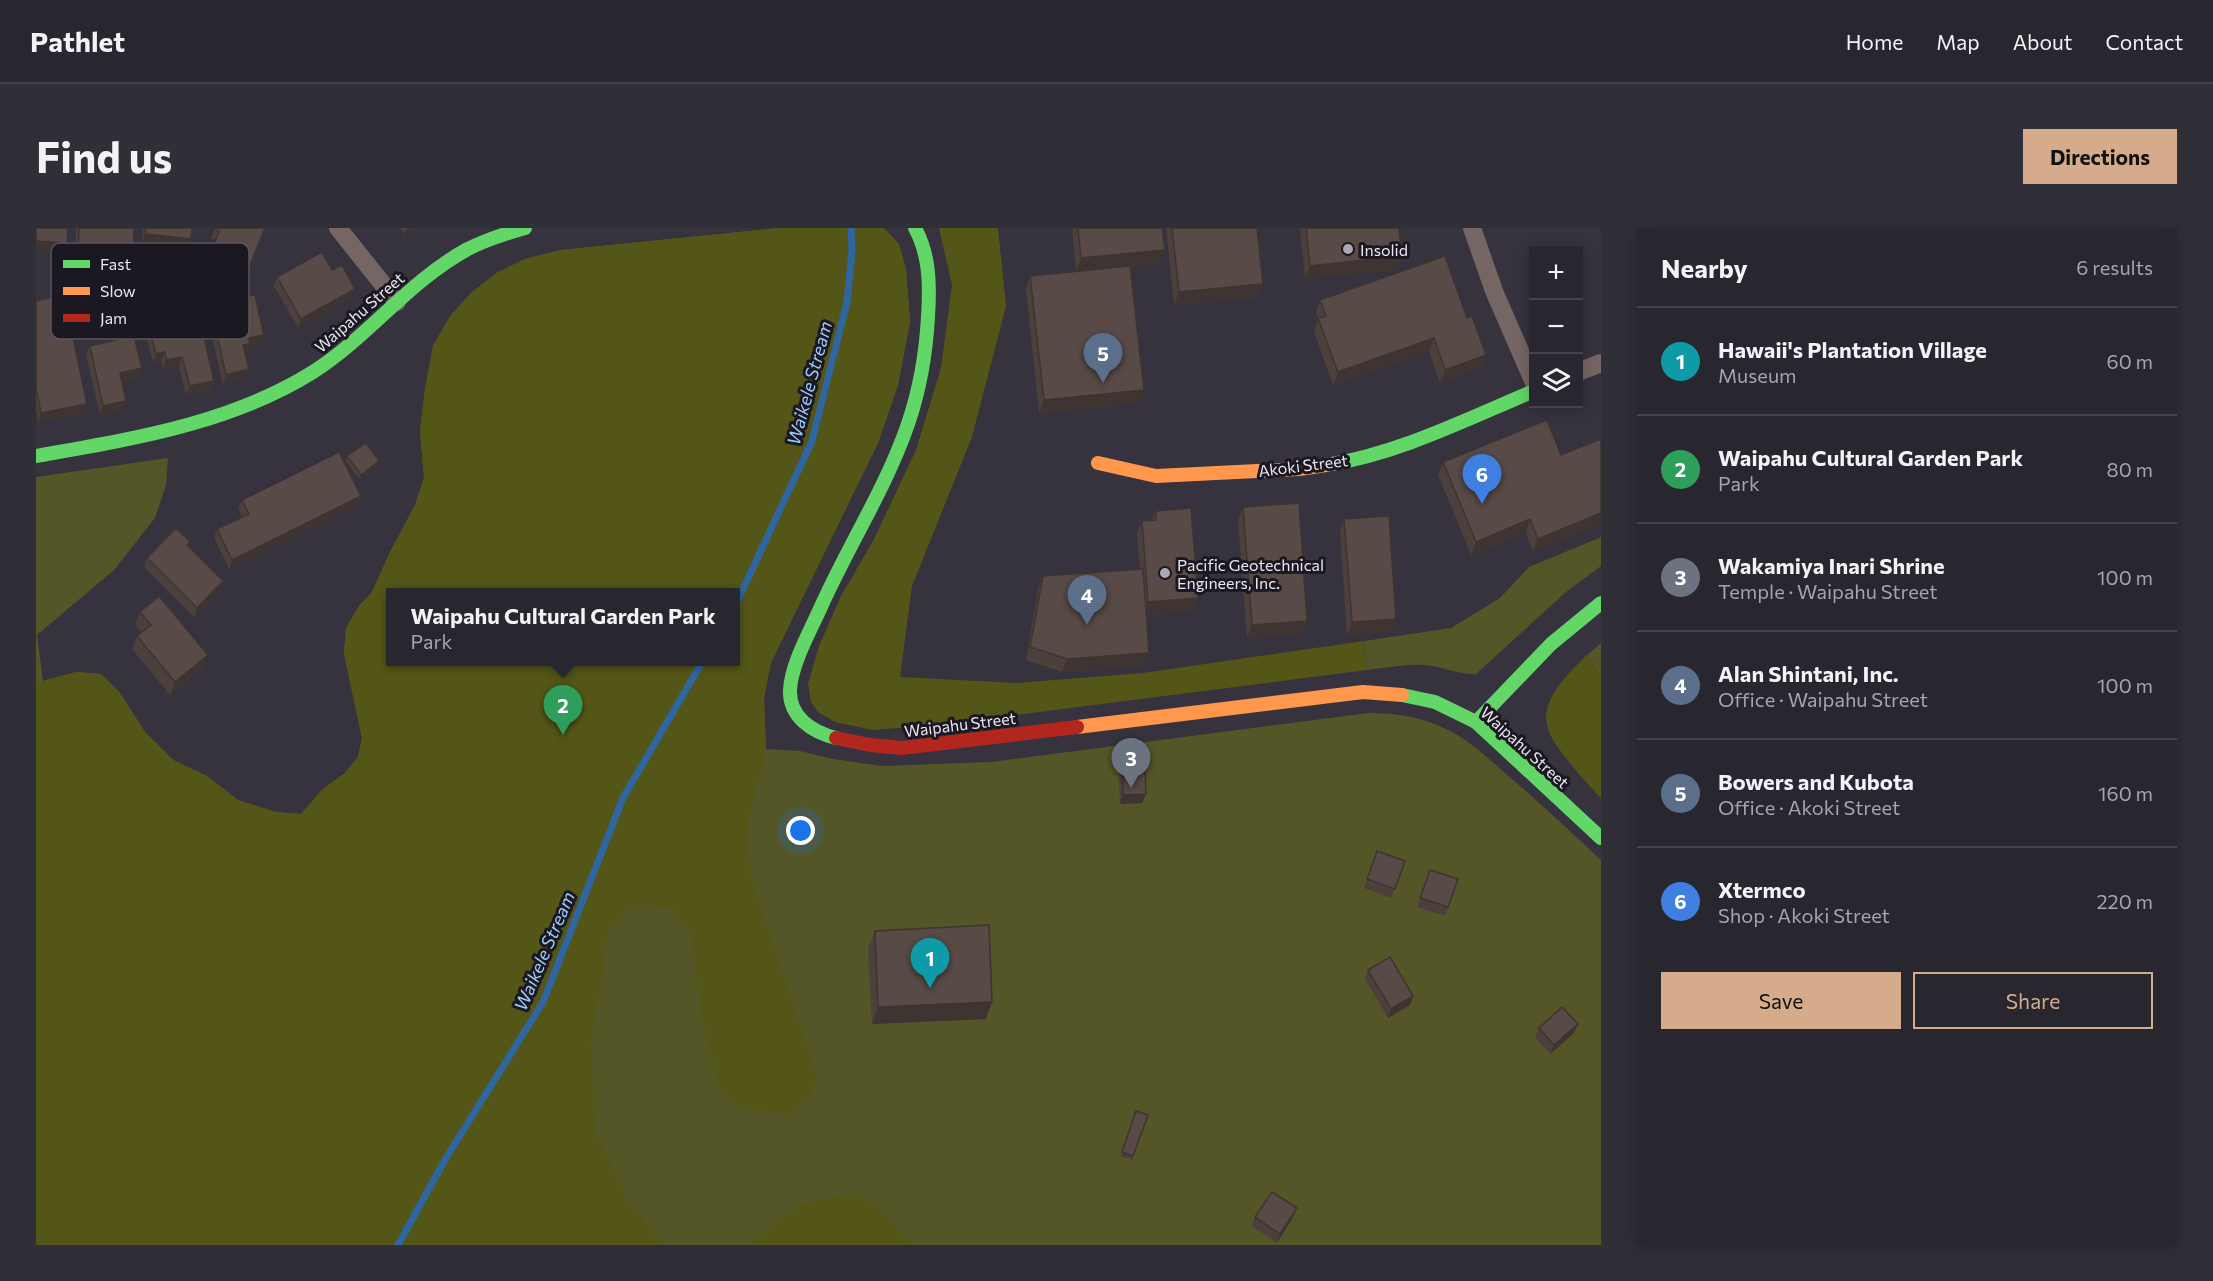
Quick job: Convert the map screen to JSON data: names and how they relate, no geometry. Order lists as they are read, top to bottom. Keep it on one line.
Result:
{"streets":{"street":["Waipahu Street","Akoki Street"]},"water":["Waikele Stream"],"places":["Insolid","Pacific Geotechnical Engineers, Inc."],"legend":["Fast","Slow","Jam"],"page":{"header":"Pathlet","nav":["Home","Map","About","Contact"],"buttons":["Directions",["Save","Share"]],"title":"Find us","heading":["Nearby","6 results"],"map_buttons":["+","−"],"list":[{"mark":"1","name":"Hawaii's Plantation Village","note":"Museum","value":"60 m"},{"mark":"2","name":"Waipahu Cultural Garden Park","note":"Park","value":"80 m"},{"mark":"3","name":"Wakamiya Inari Shrine","note":"Temple · Waipahu Street","value":"100 m"},{"mark":"4","name":"Alan Shintani, Inc.","note":"Office · Waipahu Street","value":"100 m"},{"mark":"5","name":"Bowers and Kubota","note":"Office · Akoki Street","value":"160 m"},{"mark":"6","name":"Xtermco","note":"Shop · Akoki Street","value":"220 m"}],"pins":["5","6","4","2","3","1"],"popup":["Waipahu Cultural Garden Park","Park"]}}
